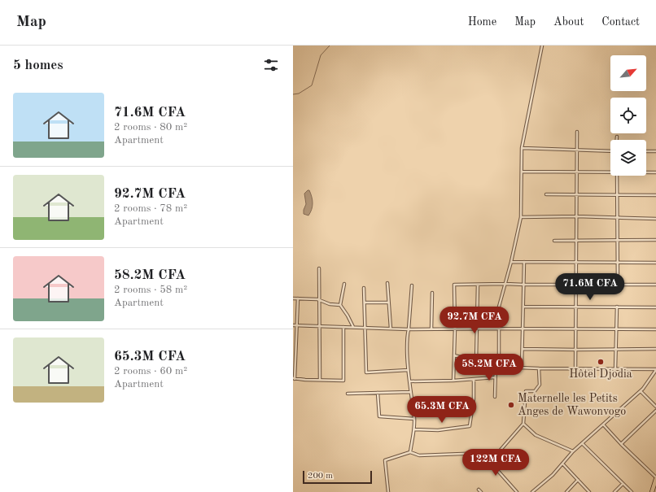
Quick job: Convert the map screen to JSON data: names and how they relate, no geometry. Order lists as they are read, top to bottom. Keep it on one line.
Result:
{"places":["Hôtel Djodia","Maternelle les Petits Anges de Wawonvogo"],"scale_bar":"200 m","north":"top right","page":{"header":"Map","nav":["Home","Map","About","Contact"],"heading":"5 homes","list":[{"name":"71.6M CFA","note":"2 rooms · 80 m² · Apartment"},{"name":"92.7M CFA","note":"2 rooms · 78 m² · Apartment"},{"name":"58.2M CFA","note":"2 rooms · 58 m² · Apartment"},{"name":"65.3M CFA","note":"2 rooms · 60 m² · Apartment"}],"price":["71.6M CFA","92.7M CFA","58.2M CFA","65.3M CFA","122M CFA"],"scale":"200 m"}}
